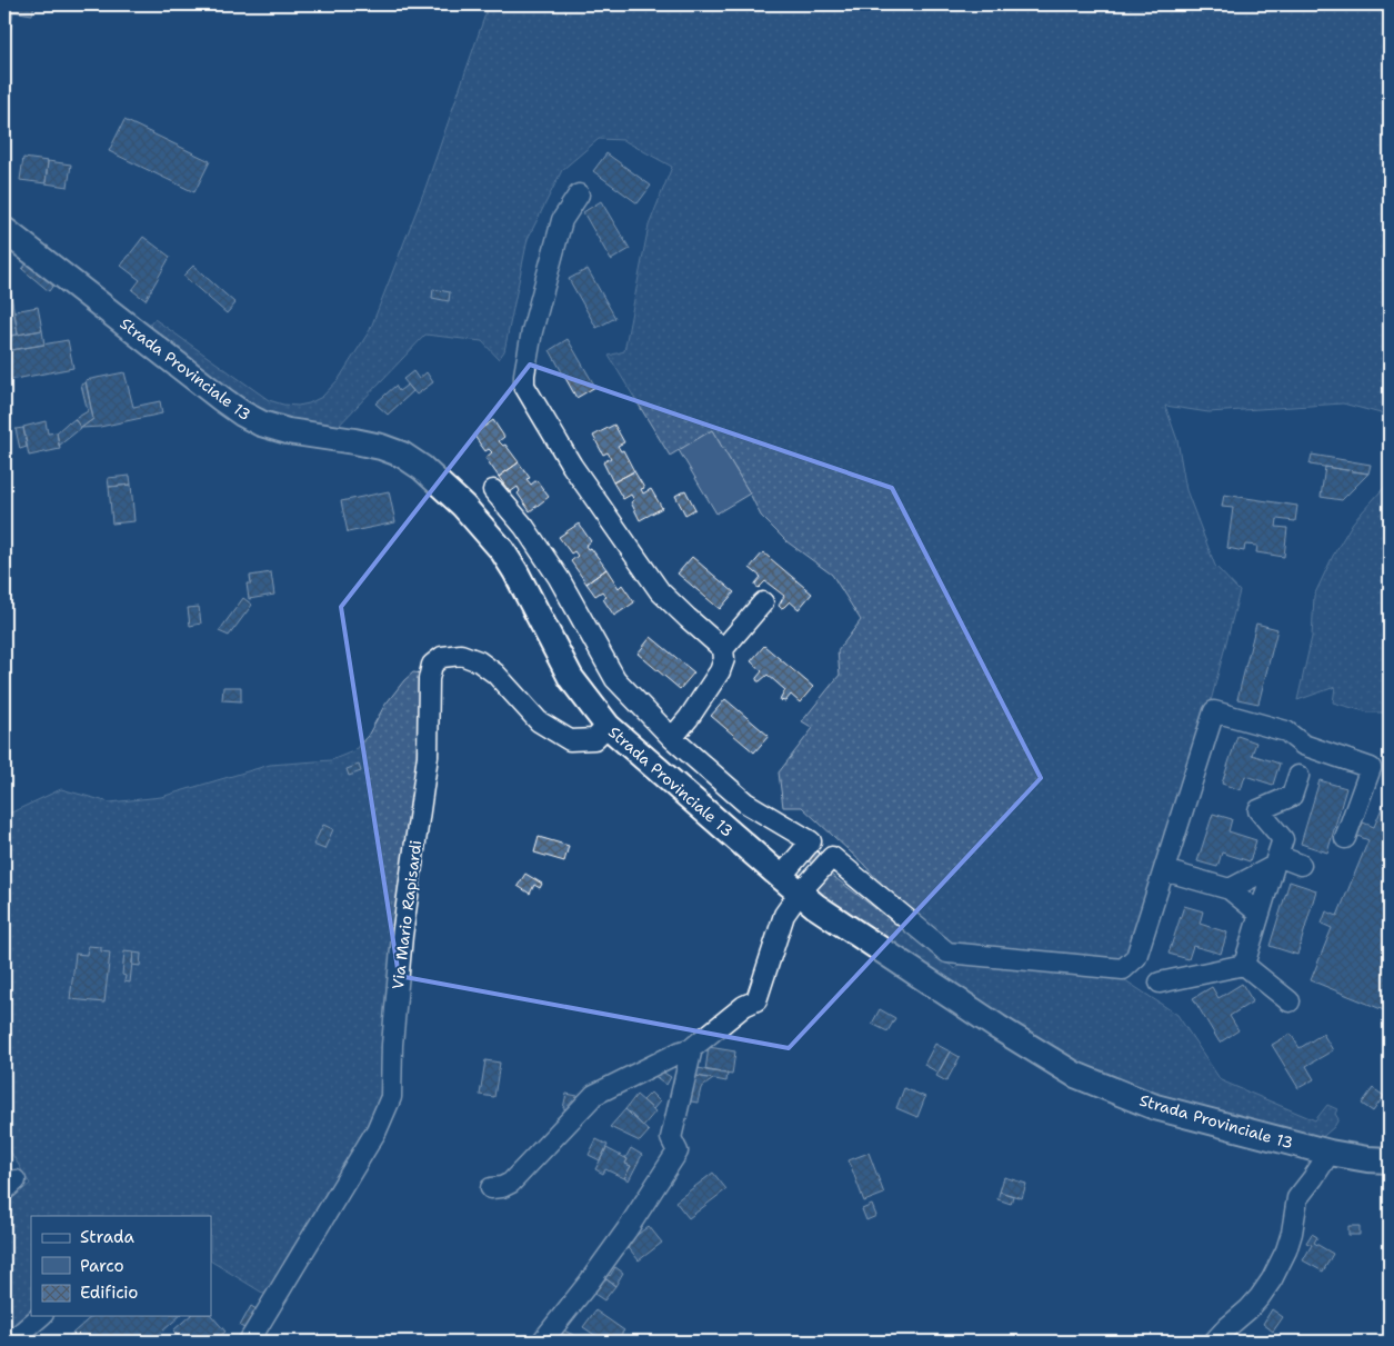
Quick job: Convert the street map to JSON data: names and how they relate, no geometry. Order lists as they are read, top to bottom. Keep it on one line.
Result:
{"streets":{"main road":["Strada Provinciale 13"],"street":["Via Mario Rapisardi"]},"crossings":[["Strada Provinciale 13","Via Mario Rapisardi"]],"legend":["Strada","Parco","Edificio"]}
